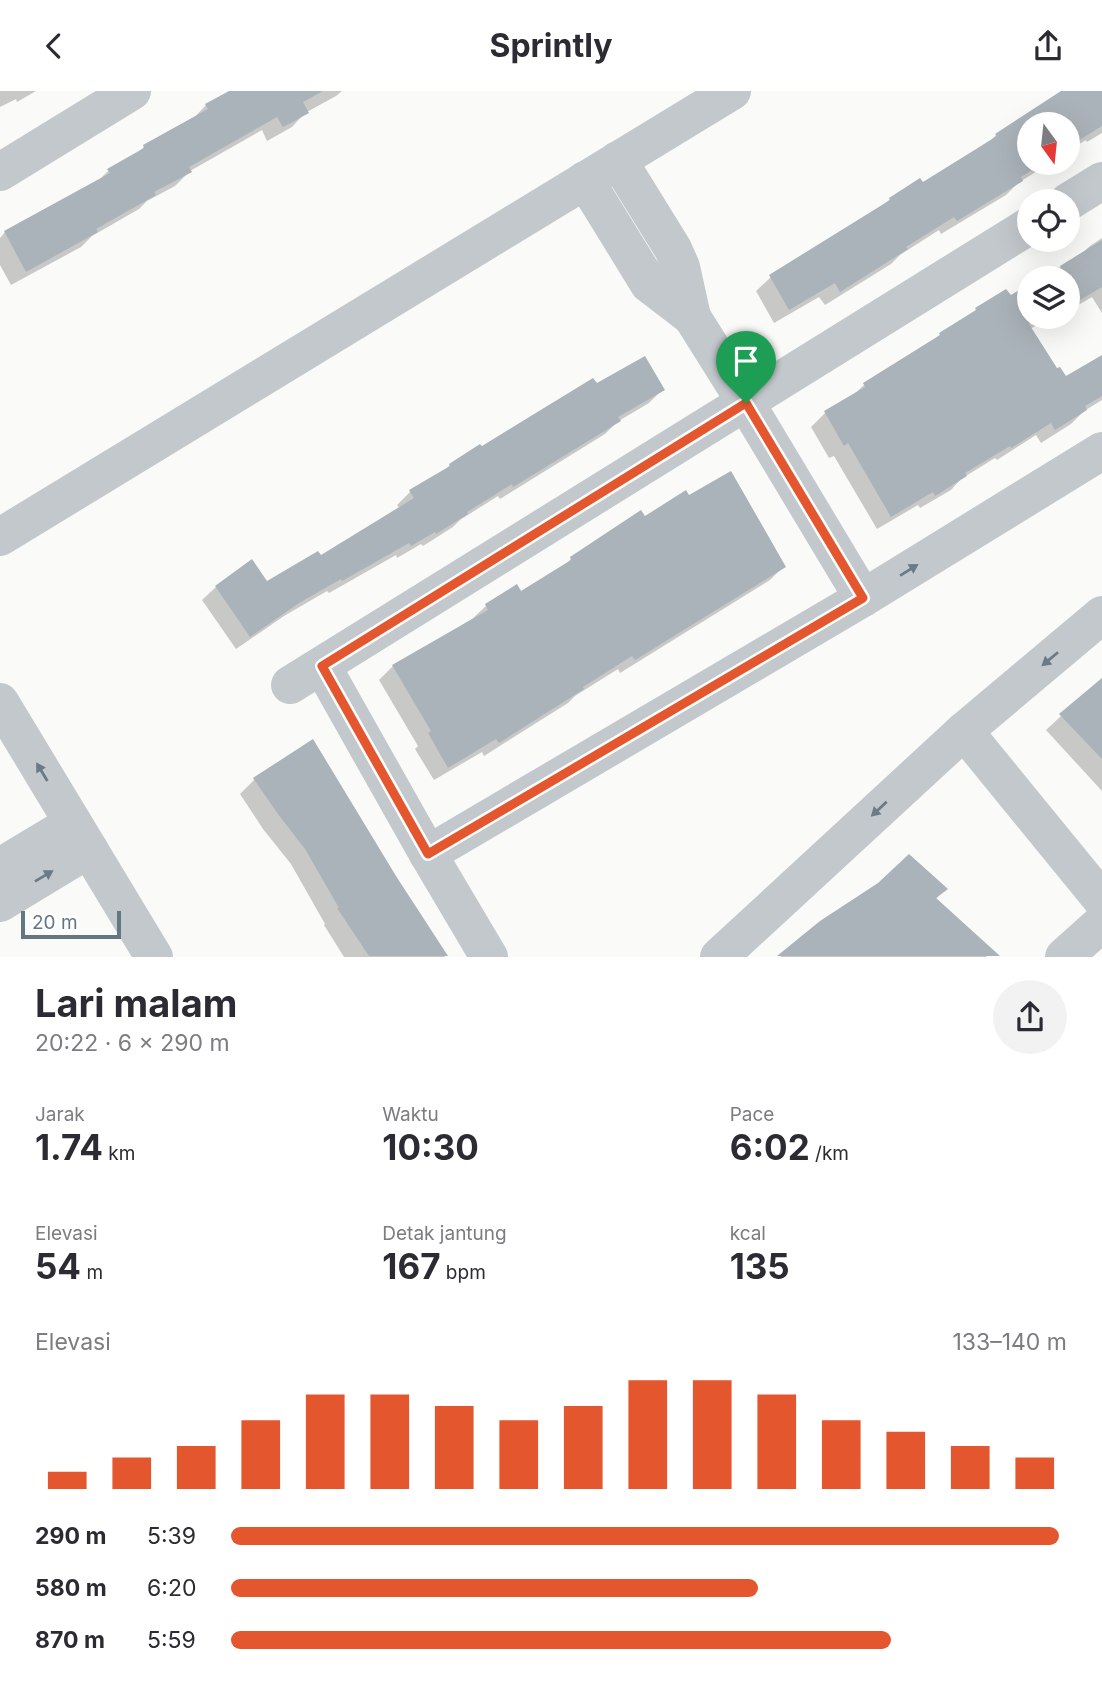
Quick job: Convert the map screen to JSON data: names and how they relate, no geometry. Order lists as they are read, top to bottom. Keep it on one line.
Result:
{"scale_bar":"20 m","north":"bottom","page":{"header":"Sprintly","scale":"20 m","heading":["Lari malam","20:22 · 6 × 290 m"],"stats":[["Jarak","1.74 km"],["Waktu","10:30"],["Pace","6:02 /km"],["Elevasi","54 m"],["Detak jantung","167 bpm"],["kcal","135"]],"chart":["Elevasi","133–140 m"],"list":[{"name":"290 m","note":"5:39"},{"name":"580 m","note":"6:20"},{"name":"870 m","note":"5:59"}]}}
